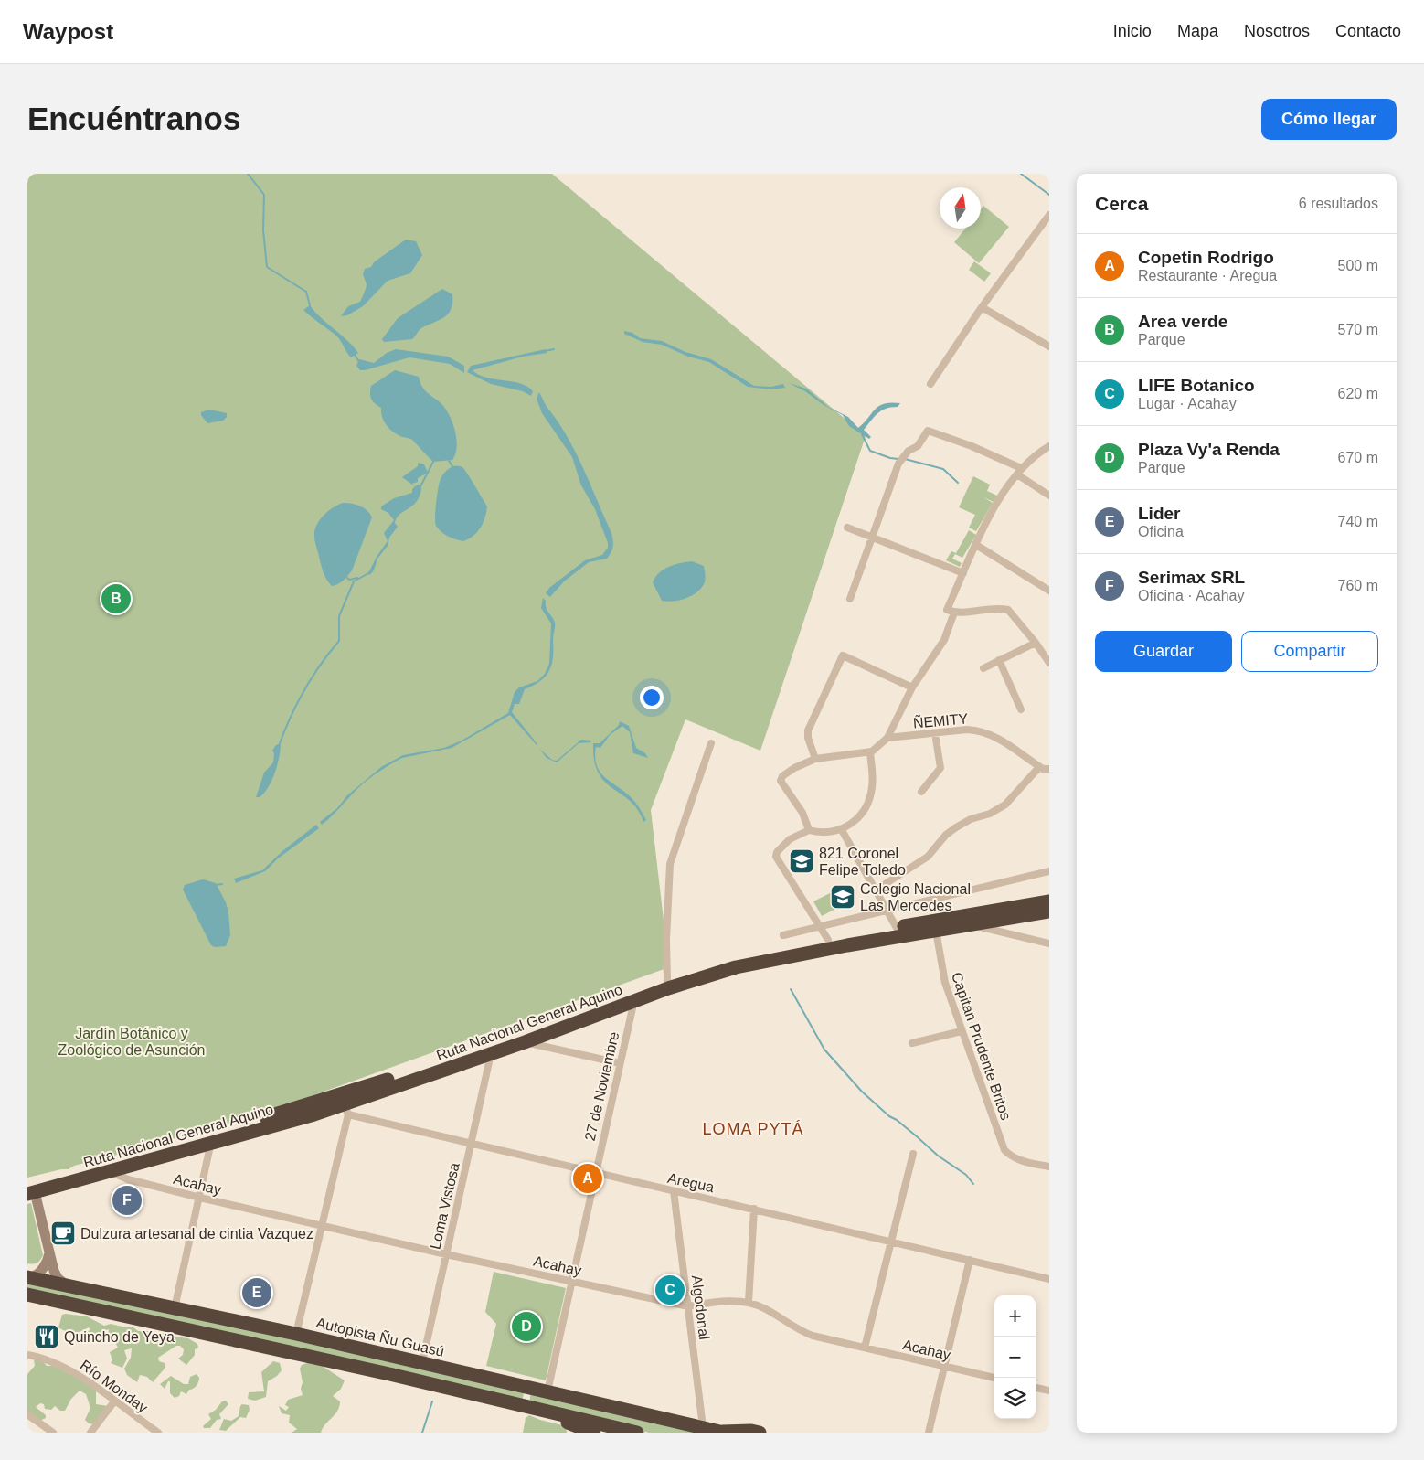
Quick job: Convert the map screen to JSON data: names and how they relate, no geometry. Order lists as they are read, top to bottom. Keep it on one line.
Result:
{"streets":{"highway":["Ruta Nacional General Aquino","Autopista Ñu Guasú"],"street":["ÑEMITY","Capitan Prudente Britos","27 de Noviembre","Aregua","Acahay","Loma Vistosa","Algodonal","Río Monday"]},"crossings":[["Ruta Nacional General Aquino","Capitan Prudente Britos"],["Ruta Nacional General Aquino","27 de Noviembre"],["Ruta Nacional General Aquino","Aregua"],["Ruta Nacional General Aquino","Acahay"],["Ruta Nacional General Aquino","Loma Vistosa"],["27 de Noviembre","Aregua"],["27 de Noviembre","Acahay"],["27 de Noviembre","Autopista Ñu Guasú"],["Aregua","Loma Vistosa"],["Aregua","Algodonal"],["Acahay","Loma Vistosa"],["Acahay","Algodonal"],["Loma Vistosa","Autopista Ñu Guasú"],["Algodonal","Autopista Ñu Guasú"]],"districts":["LOMA PYTÁ"],"parks":["Jardín Botánico y Zoológico de Asunción"],"places":{"school or university":["821 Coronel Felipe Toledo","Colegio Nacional Las Mercedes"],"cafe":["Dulzura artesanal de cintia Vazquez"],"restaurant":["Quincho de Yeya"]},"north":"top","page":{"header":"Waypost","nav":["Inicio","Mapa","Nosotros","Contacto"],"buttons":["Cómo llegar",["Guardar","Compartir"]],"title":"Encuéntranos","heading":["Cerca","6 resultados"],"list":[{"mark":"A","name":"Copetin Rodrigo","note":"Restaurante · Aregua","value":"500 m"},{"mark":"B","name":"Area verde","note":"Parque","value":"570 m"},{"mark":"C","name":"LIFE Botanico","note":"Lugar · Acahay","value":"620 m"},{"mark":"D","name":"Plaza Vy'a Renda","note":"Parque","value":"670 m"},{"mark":"E","name":"Lider","note":"Oficina","value":"740 m"},{"mark":"F","name":"Serimax SRL","note":"Oficina · Acahay","value":"760 m"}],"pins":["B","A","F","C","E","D"],"map_buttons":["+","−"]}}
